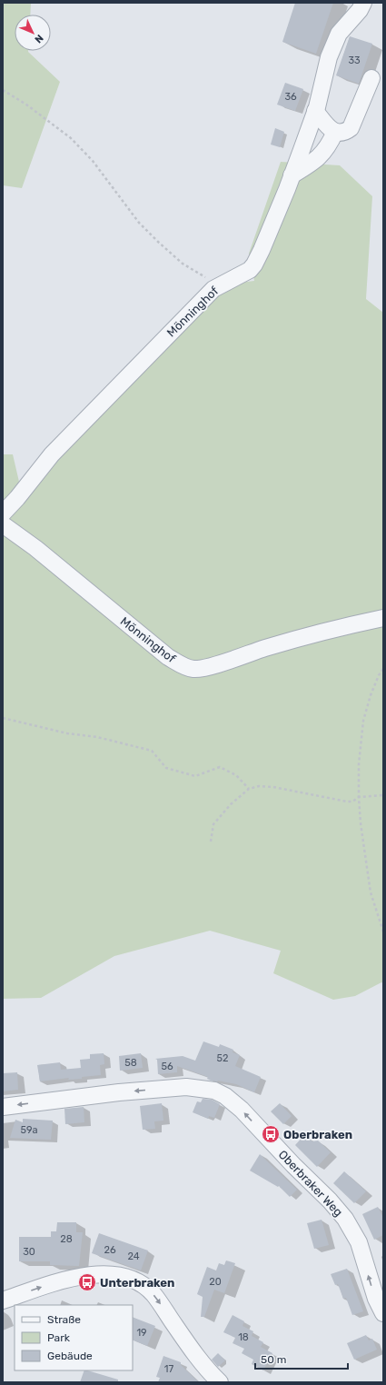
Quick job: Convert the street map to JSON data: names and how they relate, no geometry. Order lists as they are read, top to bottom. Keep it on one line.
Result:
{"streets":{"street":["Mönninghof","Oberbraker Weg"]},"one_way":["Oberbraker Weg"],"places":{"bus stop":["Oberbraken","Unterbraken"]},"house_numbers":["33","36","52","58","56","59a","28","26","30","24","20","19","18","17"],"legend":["Straße","Park","Gebäude"],"scale_bar":"50 m","north":"bottom right"}
